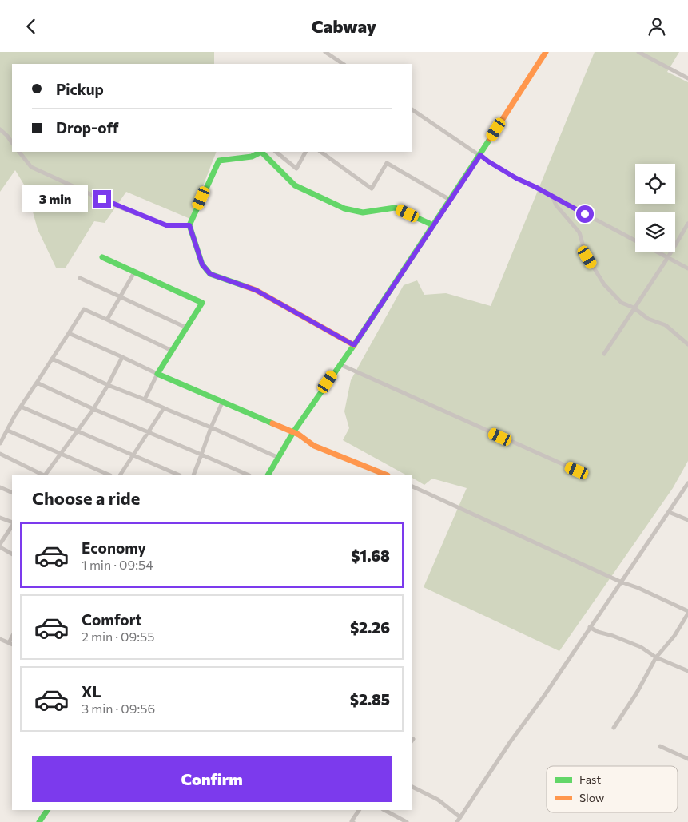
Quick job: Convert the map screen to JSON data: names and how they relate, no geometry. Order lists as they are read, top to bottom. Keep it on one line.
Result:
{"legend":["Fast","Slow"],"page":{"header":"Cabway","banner":["Pickup","Drop-off"],"bubble":"3 min","heading":"Choose a ride","list":[{"name":"Economy","note":"1 min · 09:54","value":"$1.68"},{"name":"Comfort","note":"2 min · 09:55","value":"$2.26"},{"name":"XL","note":"3 min · 09:56","value":"$2.85"}],"buttons":"Confirm"}}
